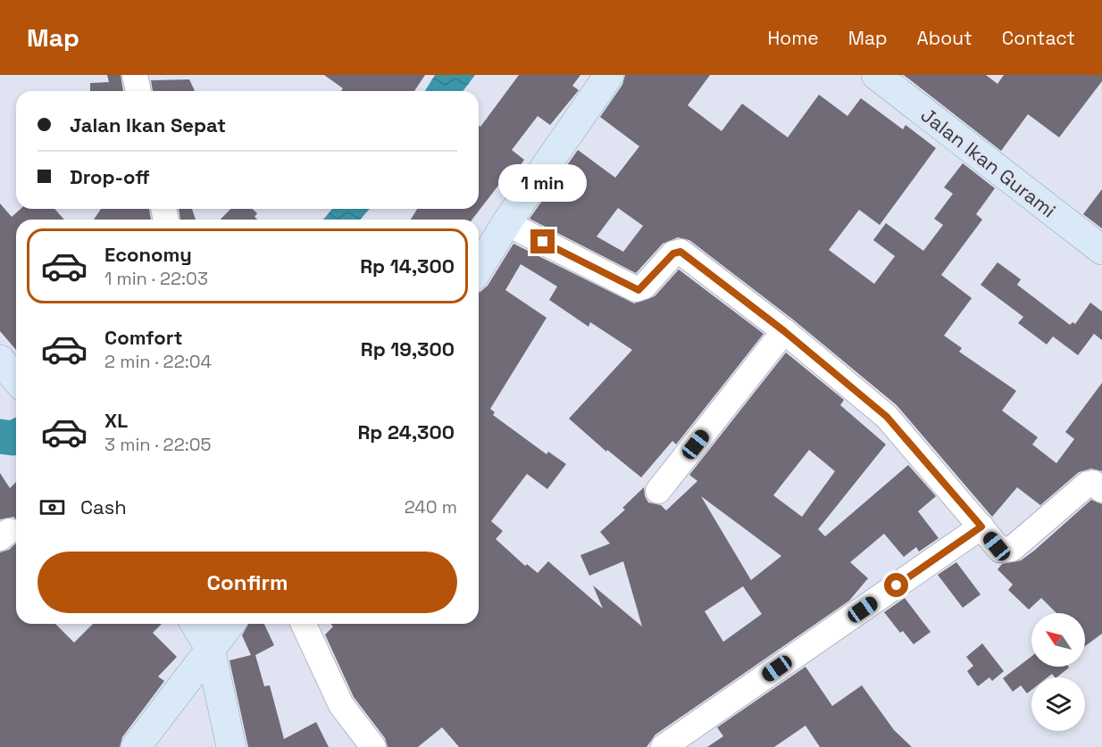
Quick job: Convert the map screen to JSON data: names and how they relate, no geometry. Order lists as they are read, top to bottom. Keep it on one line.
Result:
{"streets":{"main road":["Jalan Ikan Gurami"]},"north":"top left","page":{"header":"Map","nav":["Home","Map","About","Contact"],"banner":["Jalan Ikan Sepat","Drop-off"],"bubble":"1 min","list":[{"name":"Economy","note":"1 min · 22:03","value":"Rp 14,300"},{"name":"Comfort","note":"2 min · 22:04","value":"Rp 19,300"},{"name":"XL","note":"3 min · 22:05","value":"Rp 24,300"}],"pay":["Cash","240 m"],"buttons":"Confirm"}}
